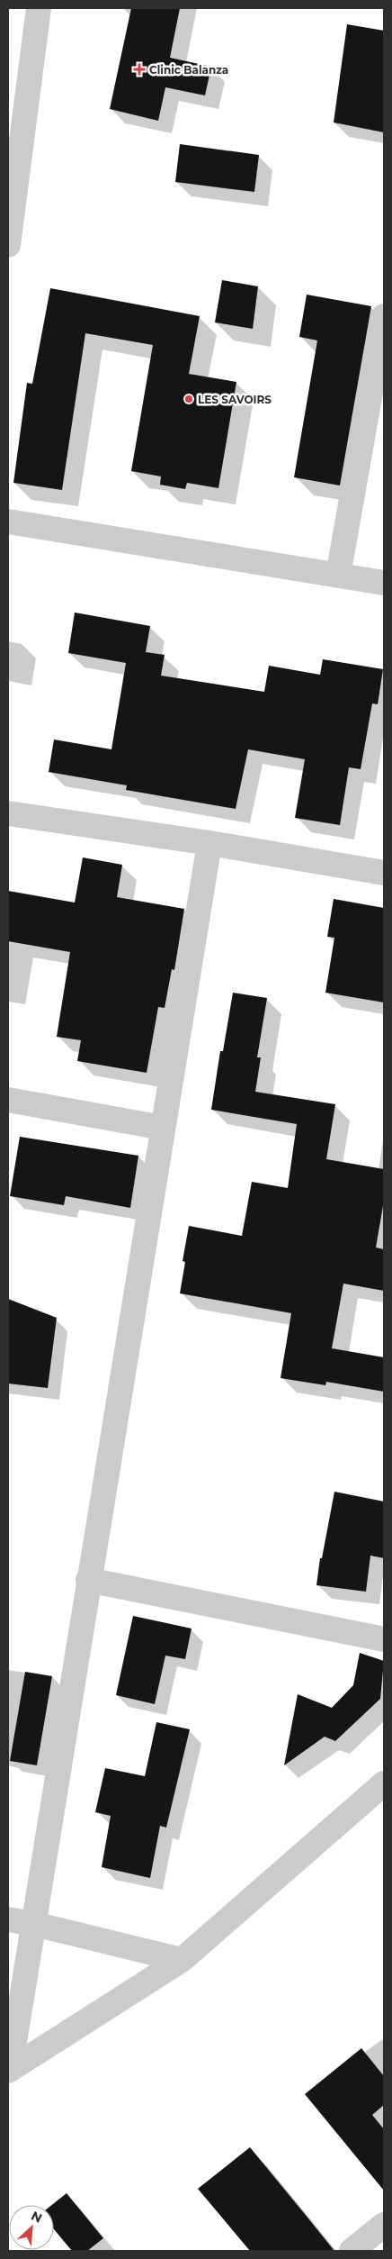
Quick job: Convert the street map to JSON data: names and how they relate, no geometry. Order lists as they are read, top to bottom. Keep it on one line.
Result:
{"places":{"health":["Clinic Balanza"],"other":["LES SAVOIRS"]},"north":"top right"}
